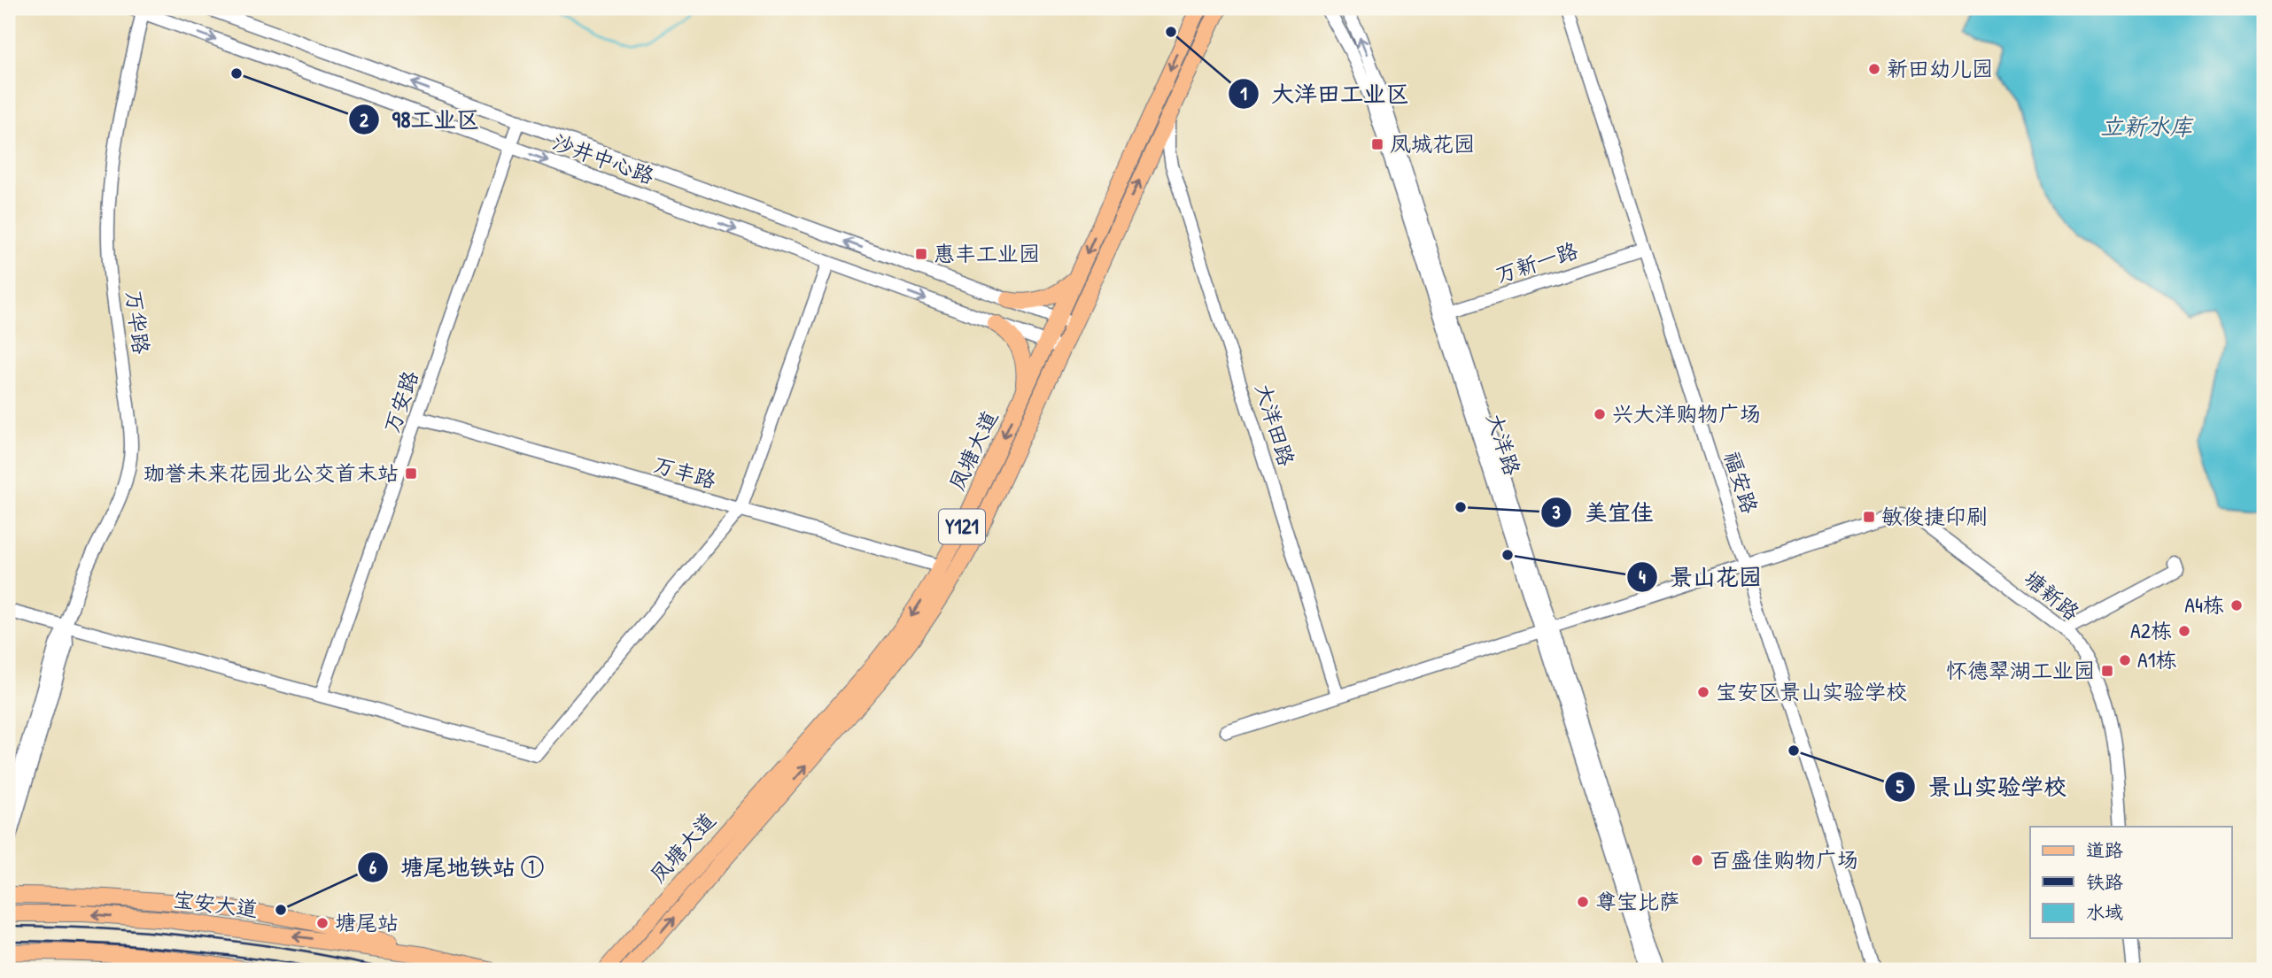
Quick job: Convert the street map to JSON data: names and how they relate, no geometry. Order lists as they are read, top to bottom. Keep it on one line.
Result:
{"streets":{"main road":["凤塘大道","Y121","宝安大道"],"street":["沙井中心路","万新一路","万华路","万安路","大洋田路","大洋路","万丰路","福安路","塘新路"]},"crossings":[["沙井中心路","万华路"],["沙井中心路","万安路"],["沙井中心路","凤塘大道"],["万新一路","大洋路"],["万新一路","福安路"],["万安路","万丰路"],["大洋田路","凤塘大道"],["凤塘大道","万丰路"],["福安路","塘新路"]],"water":["立新水库"],"places":{"other":["大洋田工业区","新田幼儿园","98工业区","兴大洋购物广场","美宜佳","景山花园","A4栋","A2栋","A1栋","宝安区景山实验学校","景山实验学校","百盛佳购物广场","尊宝比萨","塘尾地铁站 ①","塘尾站"],"transit":["凤城花园","惠丰工业园","珈誉未来花园北公交首末站","敏俊捷印刷","怀德翠湖工业园"]},"legend":["道路","铁路","水域"]}
